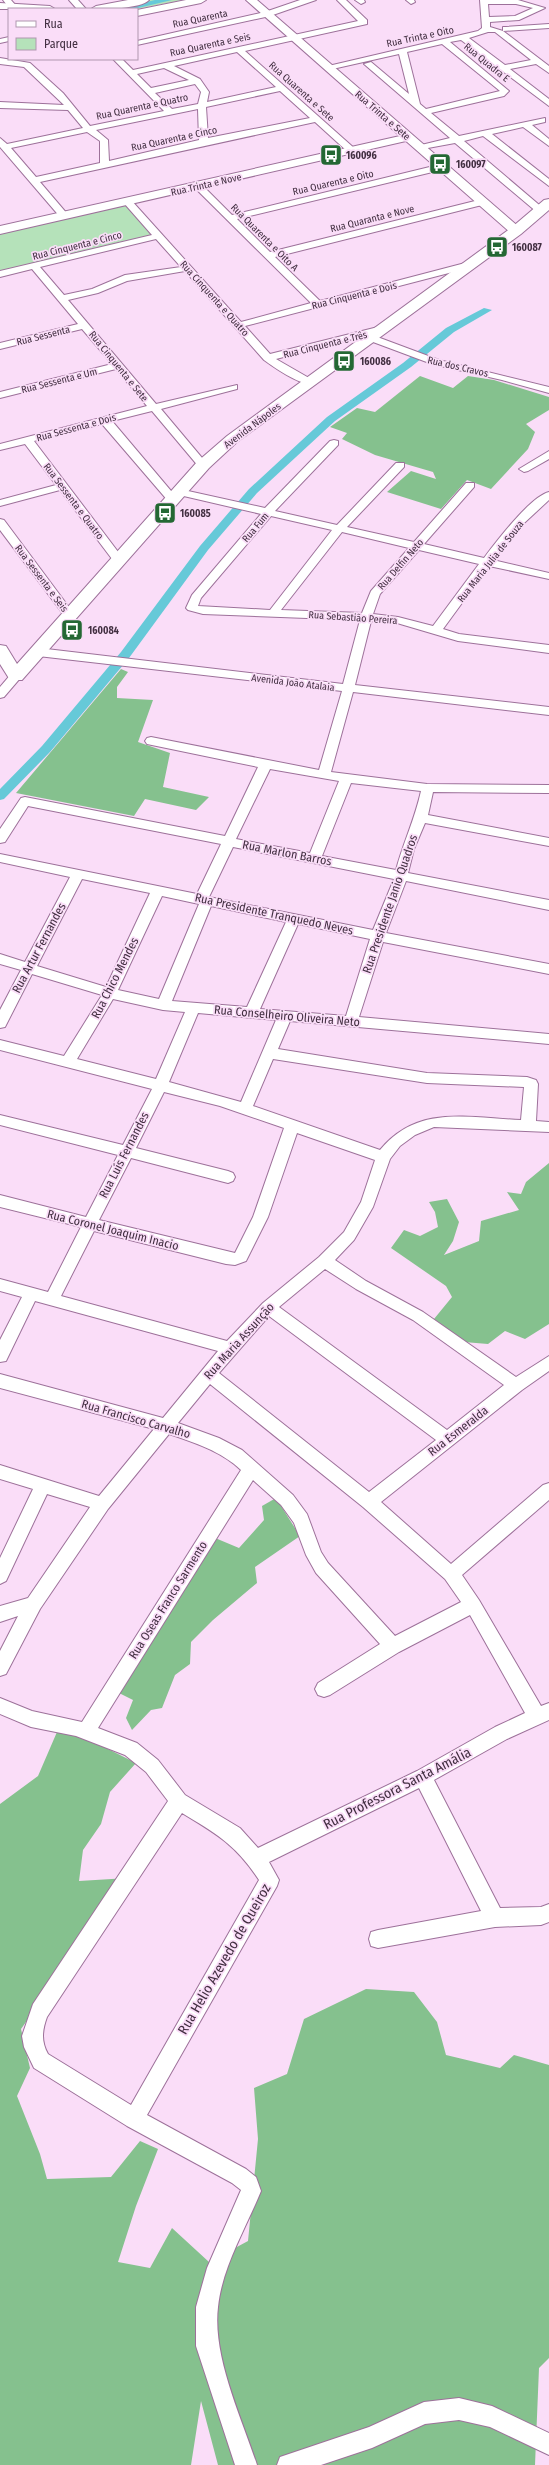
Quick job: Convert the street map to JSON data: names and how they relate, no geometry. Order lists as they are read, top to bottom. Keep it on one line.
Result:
{"streets":{"main road":["Avenida Nápoles"],"street":["Rua Quarenta","Rua Trinta e Oito","Rua Quarenta e Seis","Rua Quadra E","Rua Quarenta e Sete","Rua Quarenta e Quatro","Rua Trinta e Sete","Rua Quarenta e Cinco","Rua Quarenta e Oito","Rua Trinta e Nove","Rua Quaranta e Nove","Rua Quarenta e Oito A","Rua Cinquenta e Cinco","Rua Cinquenta e Dois","Rua Cinquenta e Quatro","Rua Sessenta","Rua Cinquenta e Três","Rua Cinquenta e Sete","Rua dos Cravos","Rua Sessenta e Um","Rua Sessenta e Dois","Rua Sessenta e Quatro","Rua Fum","Rua Maria Julia de Souza","Rua Delfin Neto","Rua Sessenta e Seis","Rua Sebastião Pereira","Avenida João Atalaia","Rua Marlon Barros","Rua Presidente Janio Quadros","Rua Presidente Tranquedo Neves","Rua Artur Fernandes","Rua Chico Mendes","Rua Conselheiro Oliveira Neto","Rua Luís Fernandes","Rua Coronel Joaquim Inacio","Rua Maria Assunção","Rua Francisco Carvalho","Rua Esmeralda","Rua Oseas Franco Sarmento","Rua Professora Santa Amália","Rua Helio Azevedo de Queiroz"]},"crossings":[["Rua Quarenta","Rua Trinta e Sete"],["Rua Trinta e Oito","Rua Quadra E"],["Rua Trinta e Oito","Rua Trinta e Sete"],["Rua Quarenta e Seis","Rua Quarenta e Sete"],["Rua Quarenta e Seis","Rua Trinta e Sete"],["Rua Quarenta e Sete","Rua Quarenta e Quatro"],["Rua Quarenta e Sete","Rua Quarenta e Cinco"],["Rua Quarenta e Sete","Rua Trinta e Nove"],["Rua Trinta e Sete","Rua Quarenta e Oito"],["Rua Trinta e Sete","Rua Trinta e Nove"],["Rua Trinta e Sete","Rua Quaranta e Nove"],["Rua Trinta e Sete","Avenida Nápoles"],["Rua Quarenta e Oito","Rua Quarenta e Oito A"],["Rua Trinta e Nove","Rua Quarenta e Oito A"],["Rua Trinta e Nove","Rua Cinquenta e Quatro"],["Rua Quaranta e Nove","Rua Quarenta e Oito A"],["Rua Quarenta e Oito A","Rua Cinquenta e Dois"],["Rua Cinquenta e Cinco","Rua Cinquenta e Quatro"],["Rua Cinquenta e Cinco","Rua Cinquenta e Sete"],["Rua Cinquenta e Dois","Rua Cinquenta e Quatro"],["Rua Cinquenta e Dois","Avenida Nápoles"],["Rua Cinquenta e Quatro","Rua Cinquenta e Três"],["Rua Cinquenta e Quatro","Avenida Nápoles"],["Rua Sessenta","Rua Cinquenta e Sete"],["Rua Cinquenta e Três","Rua dos Cravos"],["Rua Cinquenta e Três","Avenida Nápoles"],["Rua Cinquenta e Sete","Rua Sessenta e Um"],["Rua Cinquenta e Sete","Avenida Nápoles"],["Rua Cinquenta e Sete","Rua Sessenta e Dois"],["Rua dos Cravos","Avenida Nápoles"],["Avenida Nápoles","Rua Sessenta e Quatro"],["Avenida Nápoles","Rua Sessenta e Seis"],["Avenida Nápoles","Avenida João Atalaia"],["Rua Sessenta e Dois","Rua Sessenta e Quatro"],["Rua Fum","Rua Sebastião Pereira"],["Rua Maria Julia de Souza","Rua Sebastião Pereira"],["Rua Delfin Neto","Rua Sebastião Pereira"],["Rua Delfin Neto","Avenida João Atalaia"],["Rua Marlon Barros","Rua Presidente Janio Quadros"],["Rua Presidente Janio Quadros","Rua Presidente Tranquedo Neves"],["Rua Presidente Janio Quadros","Rua Conselheiro Oliveira Neto"],["Rua Presidente Tranquedo Neves","Rua Artur Fernandes"],["Rua Presidente Tranquedo Neves","Rua Chico Mendes"],["Rua Artur Fernandes","Rua Conselheiro Oliveira Neto"],["Rua Chico Mendes","Rua Conselheiro Oliveira Neto"],["Rua Conselheiro Oliveira Neto","Rua Luís Fernandes"],["Rua Luís Fernandes","Rua Coronel Joaquim Inacio"],["Rua Maria Assunção","Rua Francisco Carvalho"],["Rua Francisco Carvalho","Rua Oseas Franco Sarmento"],["Rua Oseas Franco Sarmento","Rua Helio Azevedo de Queiroz"],["Rua Professora Santa Amália","Rua Helio Azevedo de Queiroz"]],"places":{"bus stop":["160096","160097","160087","160086","160085","160084"]},"legend":["Rua","Parque"]}
